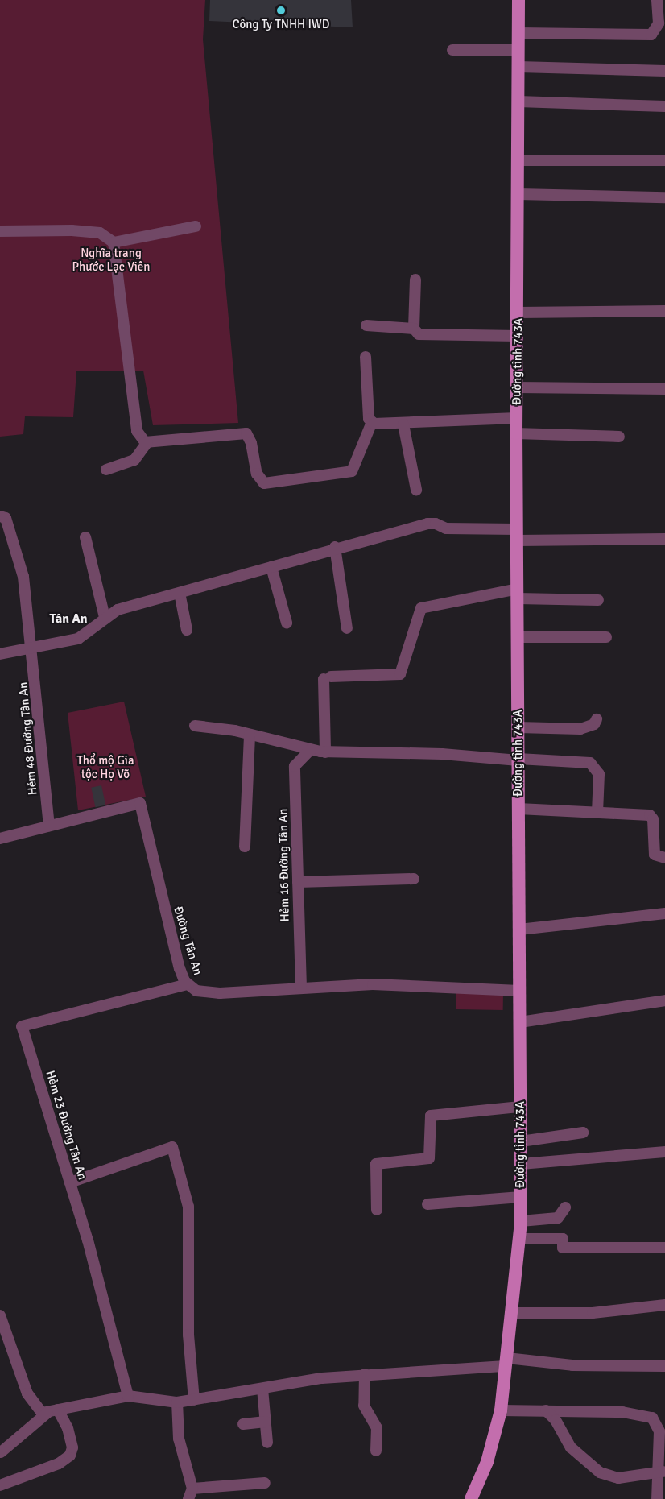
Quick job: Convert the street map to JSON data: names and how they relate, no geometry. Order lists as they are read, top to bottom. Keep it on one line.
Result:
{"streets":{"main road":["Đường tỉnh 743A"],"street":["Hẻm 48 Đường Tân An","Hẻm 16 Đường Tân An","Đường Tân An","Hẻm 23 Đường Tân An"]},"crossings":[["Đường tỉnh 743A","Đường Tân An"],["Hẻm 48 Đường Tân An","Đường Tân An"],["Hẻm 16 Đường Tân An","Đường Tân An"],["Đường Tân An","Hẻm 23 Đường Tân An"]],"districts":["Tân An"],"parks":["Nghĩa trang Phước Lạc Viên","Thổ mộ Gia tộc Họ Võ"],"places":["Công Ty TNHH IWD"]}
